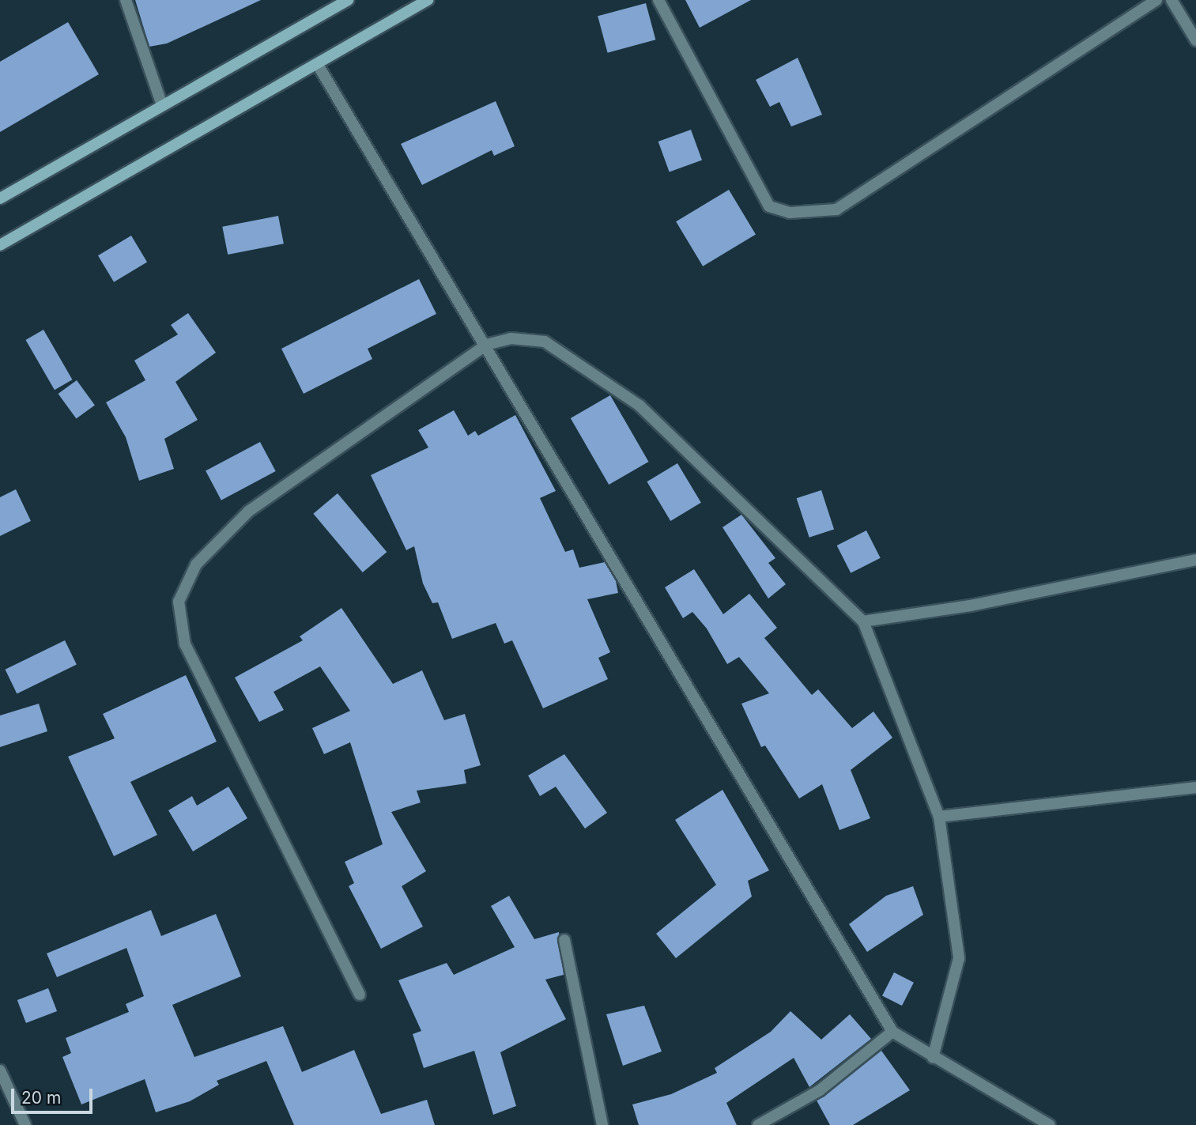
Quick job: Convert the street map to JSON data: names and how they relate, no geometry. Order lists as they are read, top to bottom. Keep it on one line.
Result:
{"scale_bar":"20 m"}
